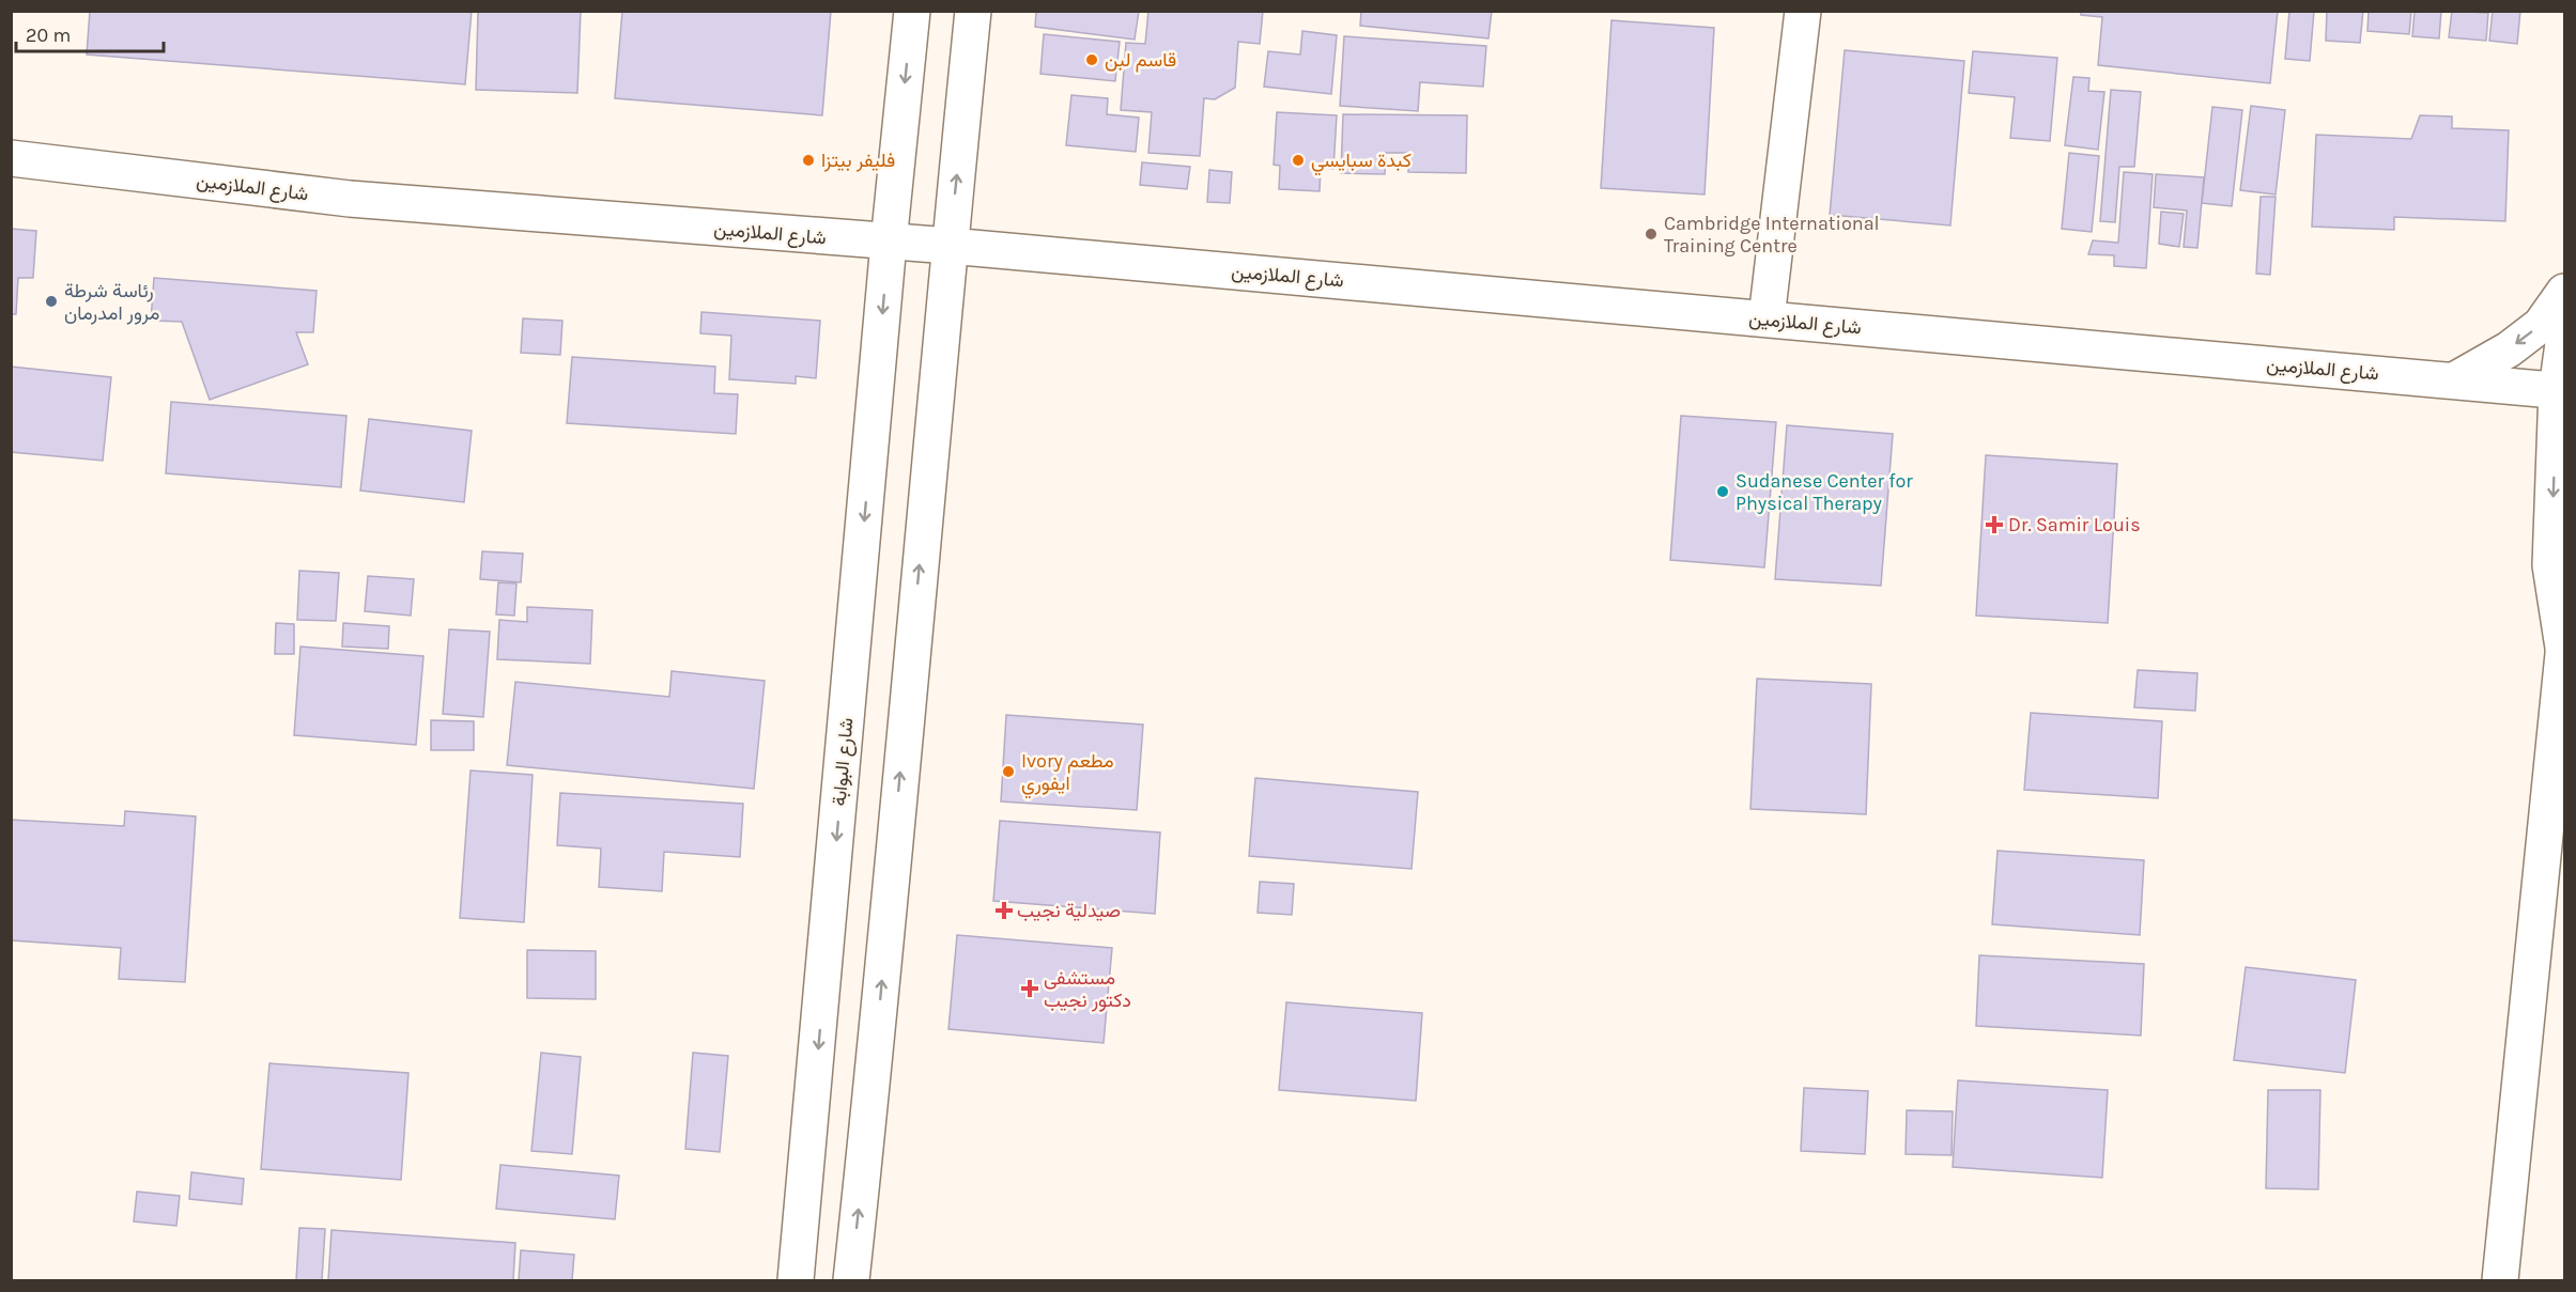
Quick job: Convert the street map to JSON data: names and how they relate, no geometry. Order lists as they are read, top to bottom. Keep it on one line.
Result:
{"streets":{"street":["شارع الملازمين","شارع البوابة"]},"crossings":[["شارع الملازمين","شارع البوابة"]],"places":{"other":["قاسم لبن","فليفر بيتزا","كبدة سبايسي","Cambridge International Training Centre","رئاسة شرطة مرور امدرمان","Sudanese Center for Physical Therapy","Ivory مطعم ايفوري"],"health":["Dr. Samir Louis","صيدلية نجيب","مستشفى دكتور نجيب"]},"scale_bar":"20 m"}
